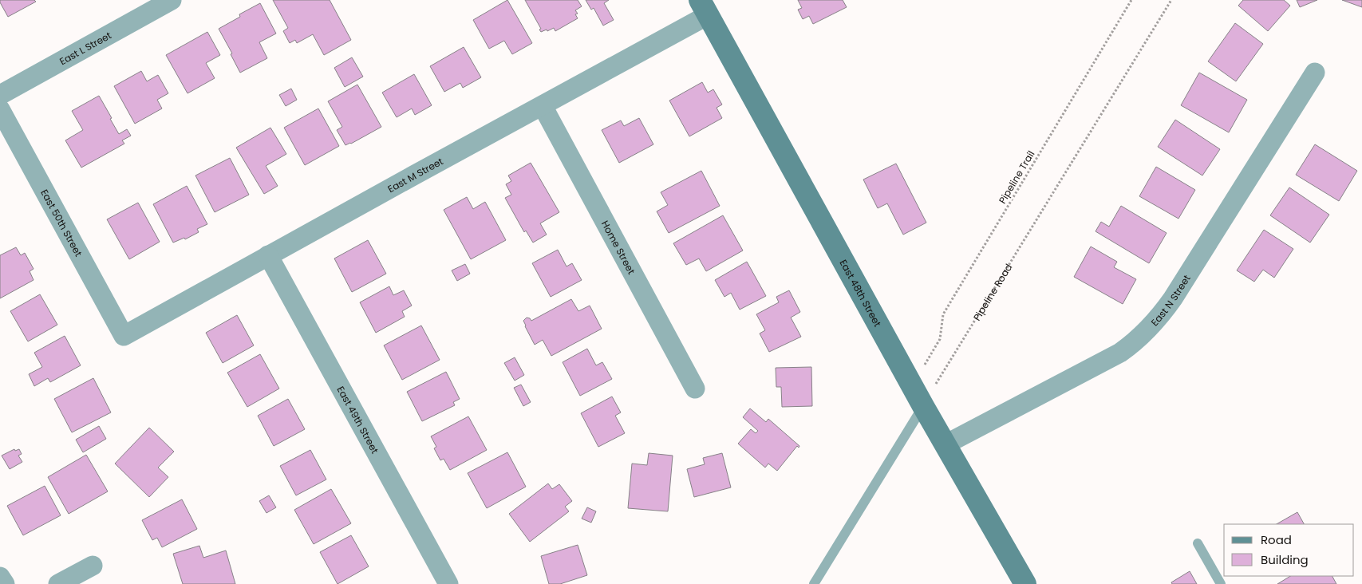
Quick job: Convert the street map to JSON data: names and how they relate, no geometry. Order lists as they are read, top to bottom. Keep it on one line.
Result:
{"streets":{"street":["East L Street","East M Street","East 50th Street","Home Street","East 48th Street","East N Street","East 49th Street"],"path":["Pipeline Trail","Pipeline Road"]},"crossings":[["East M Street","East 50th Street"],["East M Street","Home Street"],["East M Street","East 48th Street"],["East M Street","East 49th Street"],["Pipeline Road","East 48th Street"],["East 48th Street","East N Street"]],"legend":["Road","Building"]}
